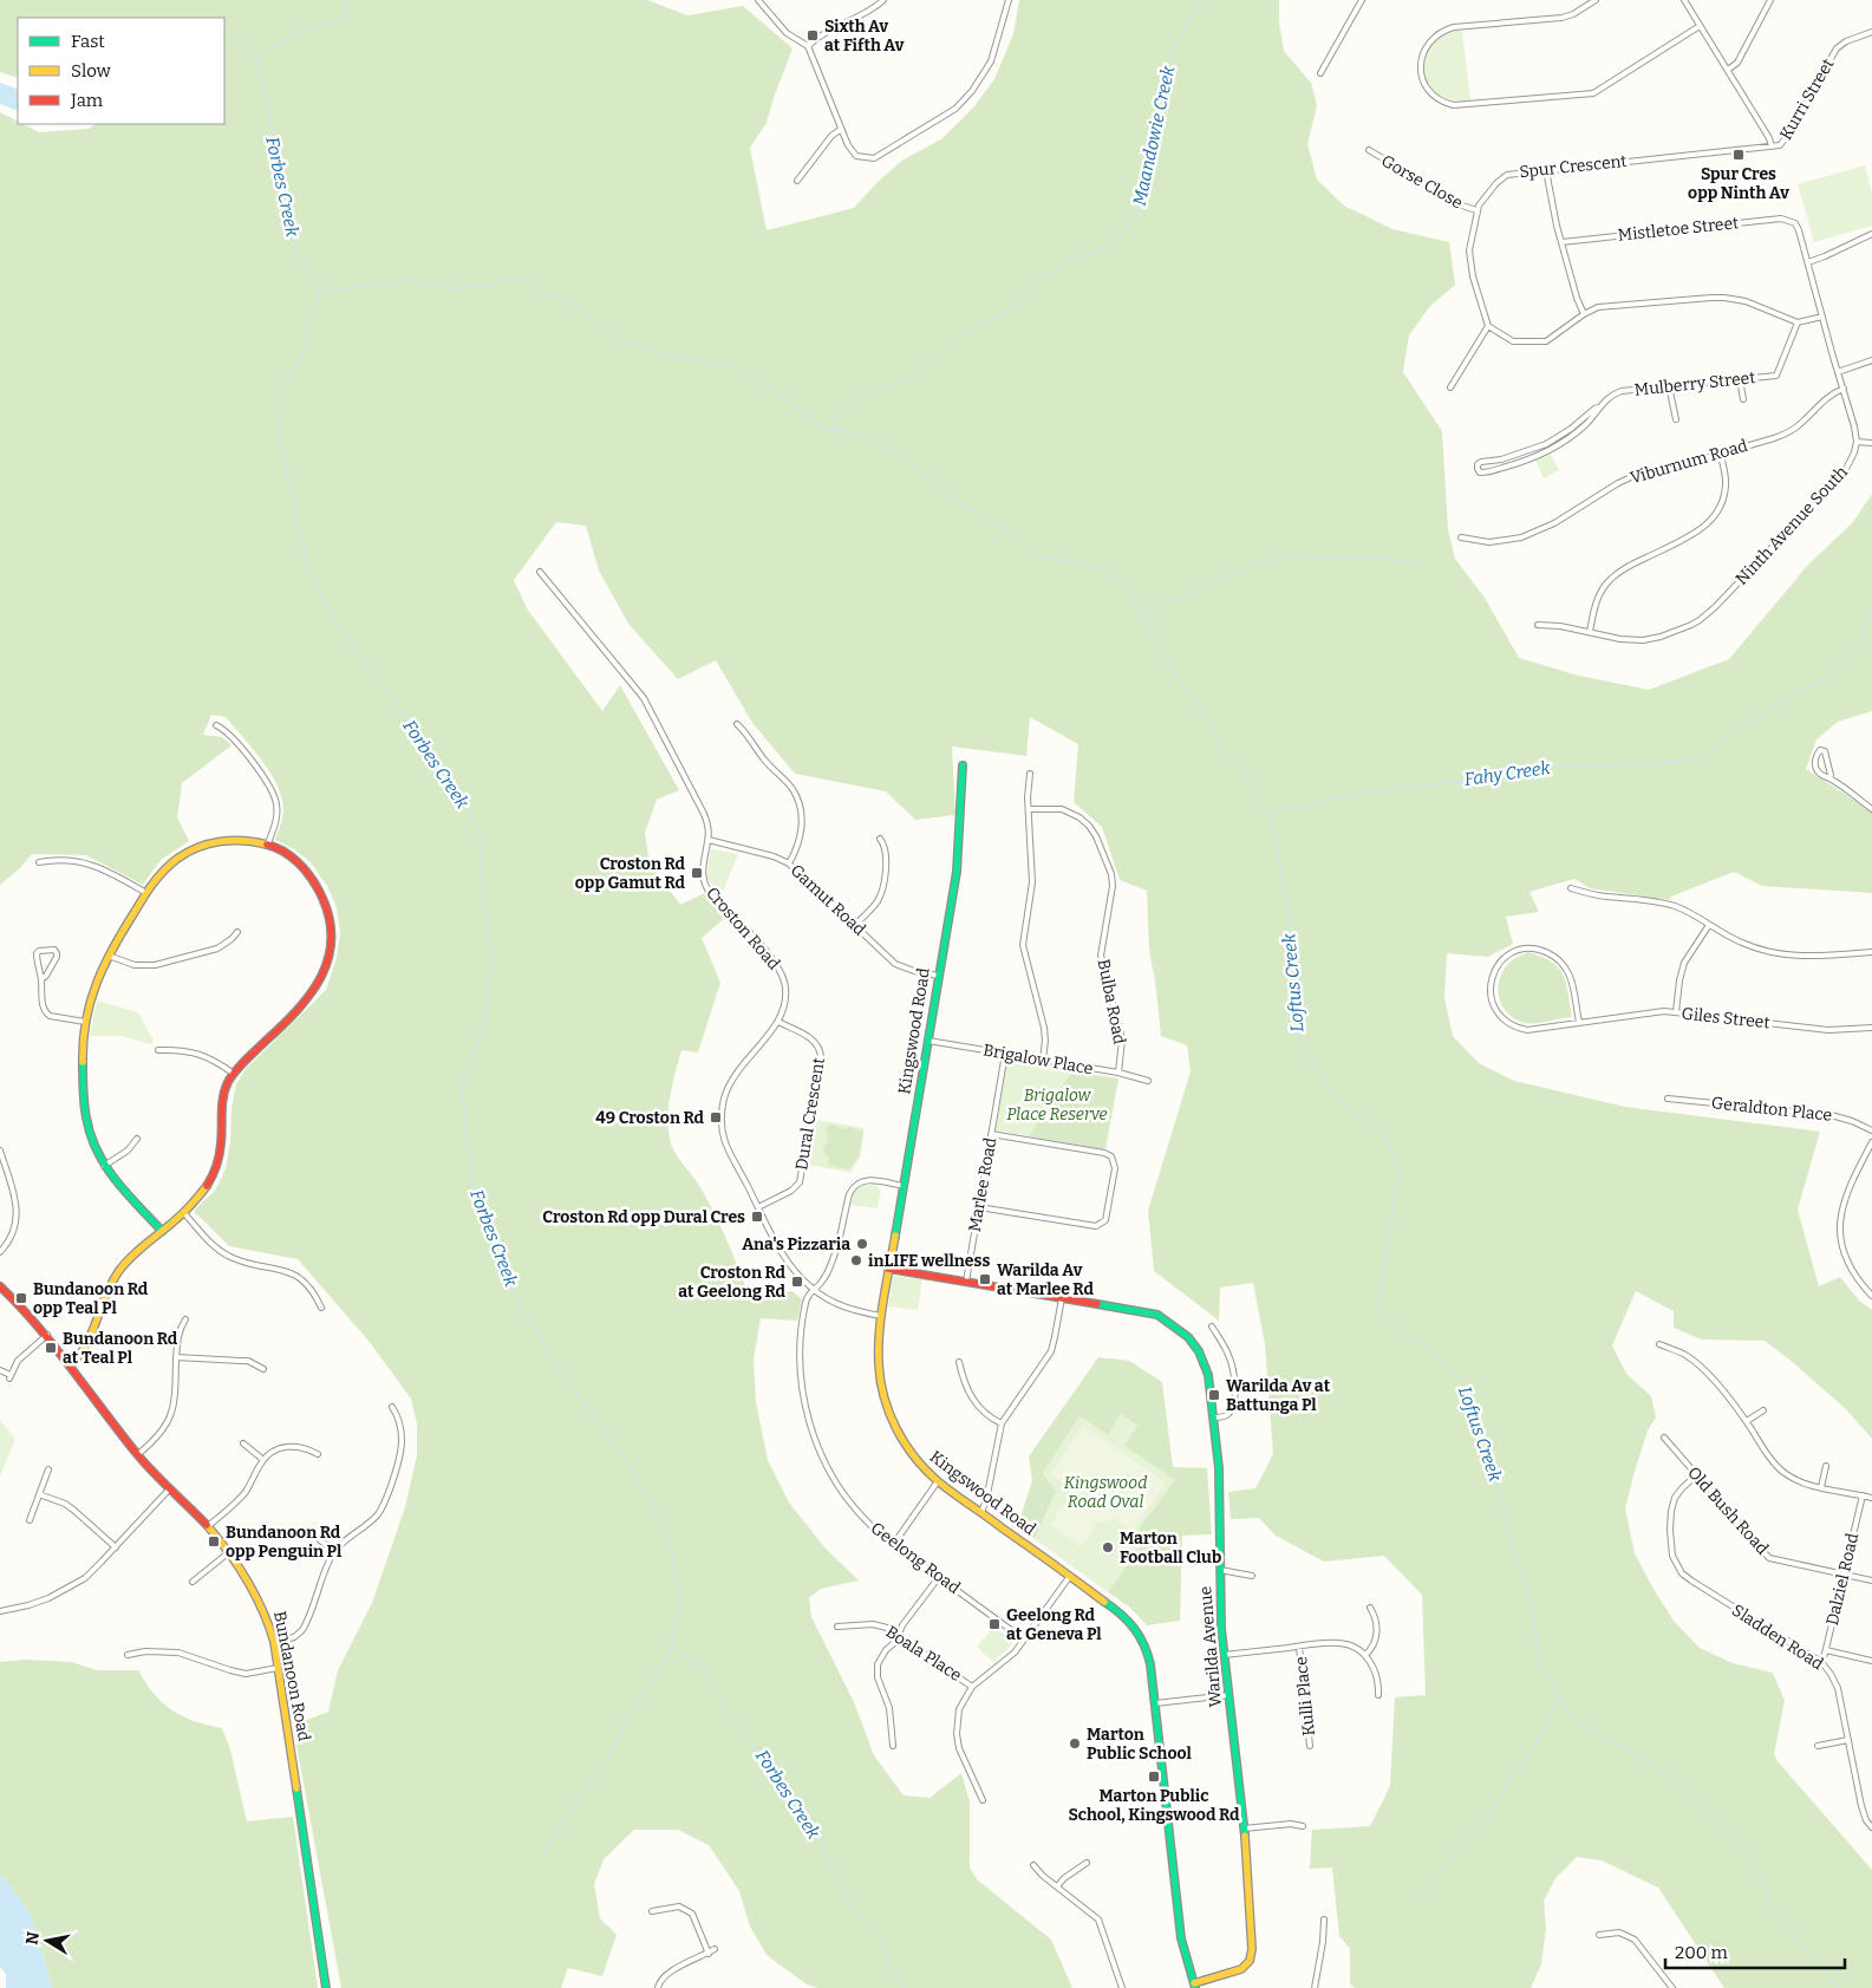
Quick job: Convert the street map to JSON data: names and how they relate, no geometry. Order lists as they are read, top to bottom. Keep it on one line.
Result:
{"streets":{"street":["Kurri Street","Spur Crescent","Gorse Close","Mistletoe Street","Mulberry Street","Viburnum Road","Ninth Avenue South","Gamut Road","Croston Road","Bulba Road","Giles Street","Kingswood Road","Brigalow Place","Geraldton Place","Dural Crescent","Marlee Road","Old Bush Road","Geelong Road","Dalziel Road","Sladden Road","Warilda Avenue","Boala Place","Bundanoon Road","Kulli Place"]},"crossings":[["Kurri Street","Spur Crescent"],["Spur Crescent","Gorse Close"],["Gamut Road","Croston Road"],["Gamut Road","Kingswood Road"],["Croston Road","Kingswood Road"],["Croston Road","Dural Crescent"],["Croston Road","Geelong Road"],["Bulba Road","Brigalow Place"],["Kingswood Road","Brigalow Place"],["Kingswood Road","Geelong Road"],["Kingswood Road","Warilda Avenue"],["Brigalow Place","Marlee Road"],["Marlee Road","Warilda Avenue"],["Old Bush Road","Dalziel Road"],["Old Bush Road","Sladden Road"],["Dalziel Road","Sladden Road"]],"water":["Maandowie Creek","Forbes Creek","Fahy Creek","Loftus Creek"],"parks":["Brigalow Place Reserve","Kingswood Road Oval"],"places":{"transit":["Sixth Av at Fifth Av","Spur Cres opp Ninth Av","Croston Rd opp Gamut Rd","49 Croston Rd","Croston Rd opp Dural Cres","Warilda Av at Marlee Rd","Croston Rd at Geelong Rd","Bundanoon Rd opp Teal Pl","Bundanoon Rd at Teal Pl","Warilda Av at Battunga Pl","Bundanoon Rd opp Penguin Pl","Geelong Rd at Geneva Pl","Marton Public School, Kingswood Rd"],"other":["Ana's Pizzaria","inLIFE wellness","Marton Football Club","Marton Public School"]},"legend":["Fast","Slow","Jam"],"scale_bar":"200 m","north":"left"}
